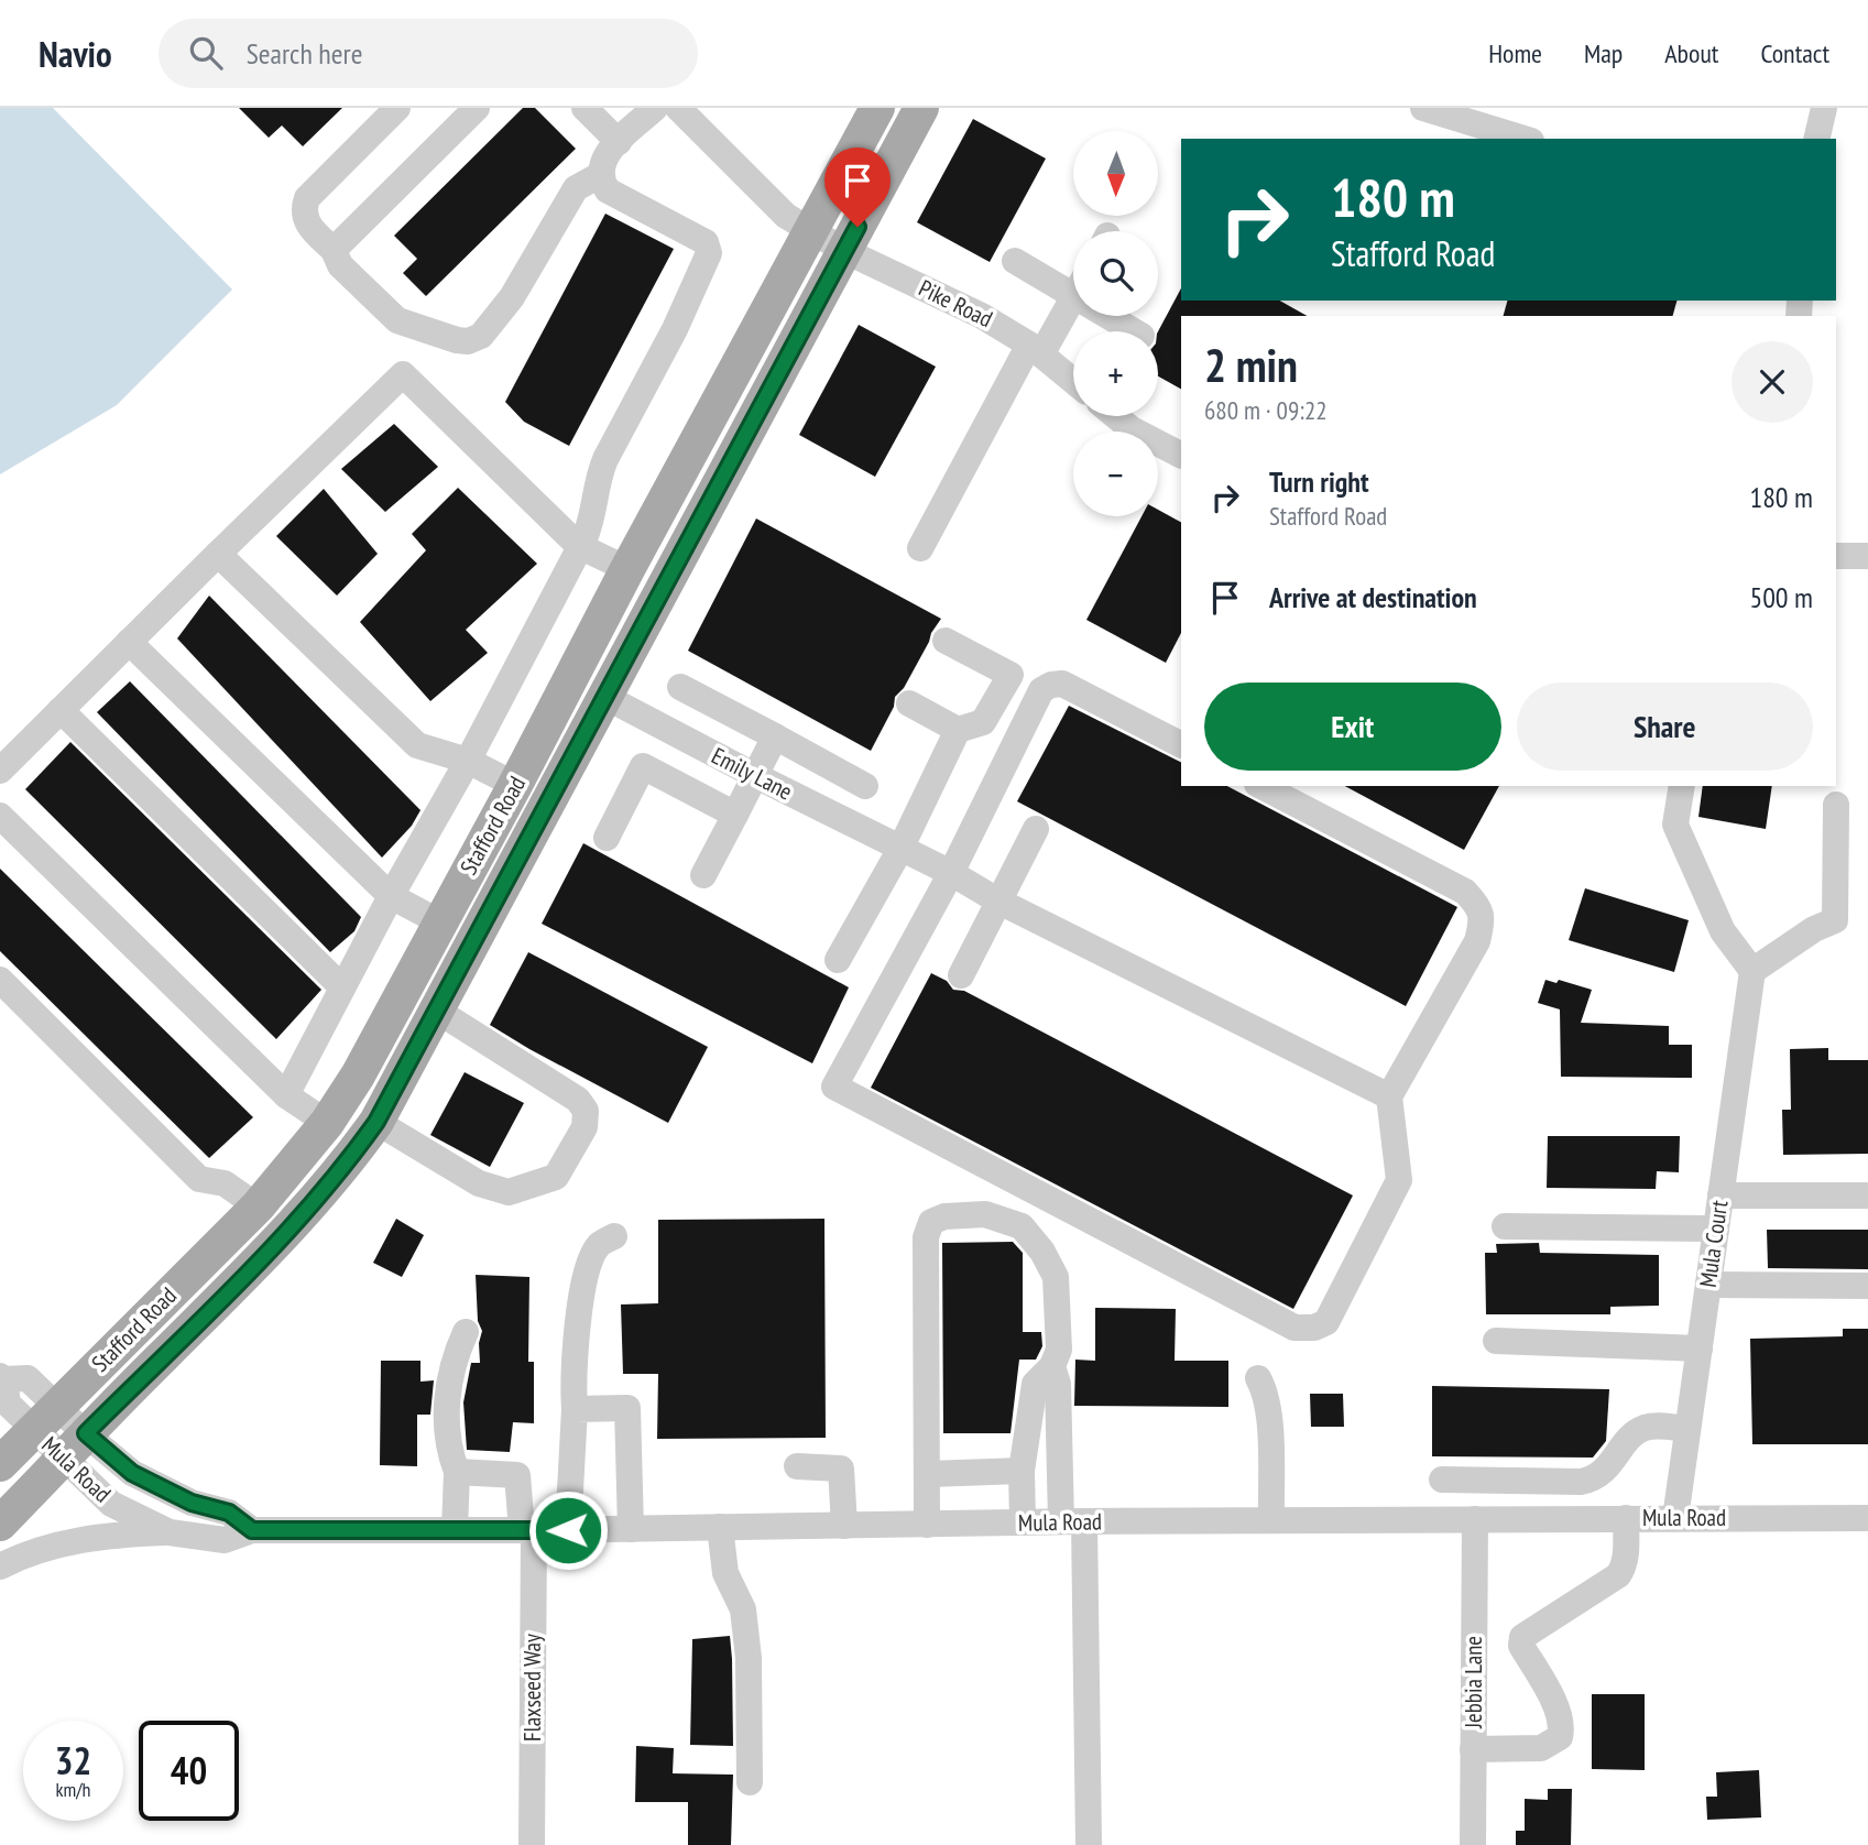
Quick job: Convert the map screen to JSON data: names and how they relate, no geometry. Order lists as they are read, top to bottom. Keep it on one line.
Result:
{"streets":{"main road":["Stafford Road"],"street":["Pike Road","Emily Lane","Mula Court","Mula Road","Jebbia Lane","Flaxseed Way"]},"crossings":[["Pike Road","Stafford Road"],["Emily Lane","Stafford Road"],["Stafford Road","Mula Road"],["Mula Court","Mula Road"],["Mula Road","Jebbia Lane"],["Mula Road","Flaxseed Way"]],"north":"bottom","page":{"header":"Navio","search":"Search here","nav":["Home","Map","About","Contact"],"map_buttons":["+","−"],"turn":["180 m","Stafford Road"],"heading":["2 min","680 m · 09:22"],"list":[{"name":"Turn right","note":"Stafford Road","value":"180 m"},{"name":"Arrive at destination","value":"500 m"}],"buttons":["Exit","Share"],"speed":"32 km/h","limit":"40"}}
